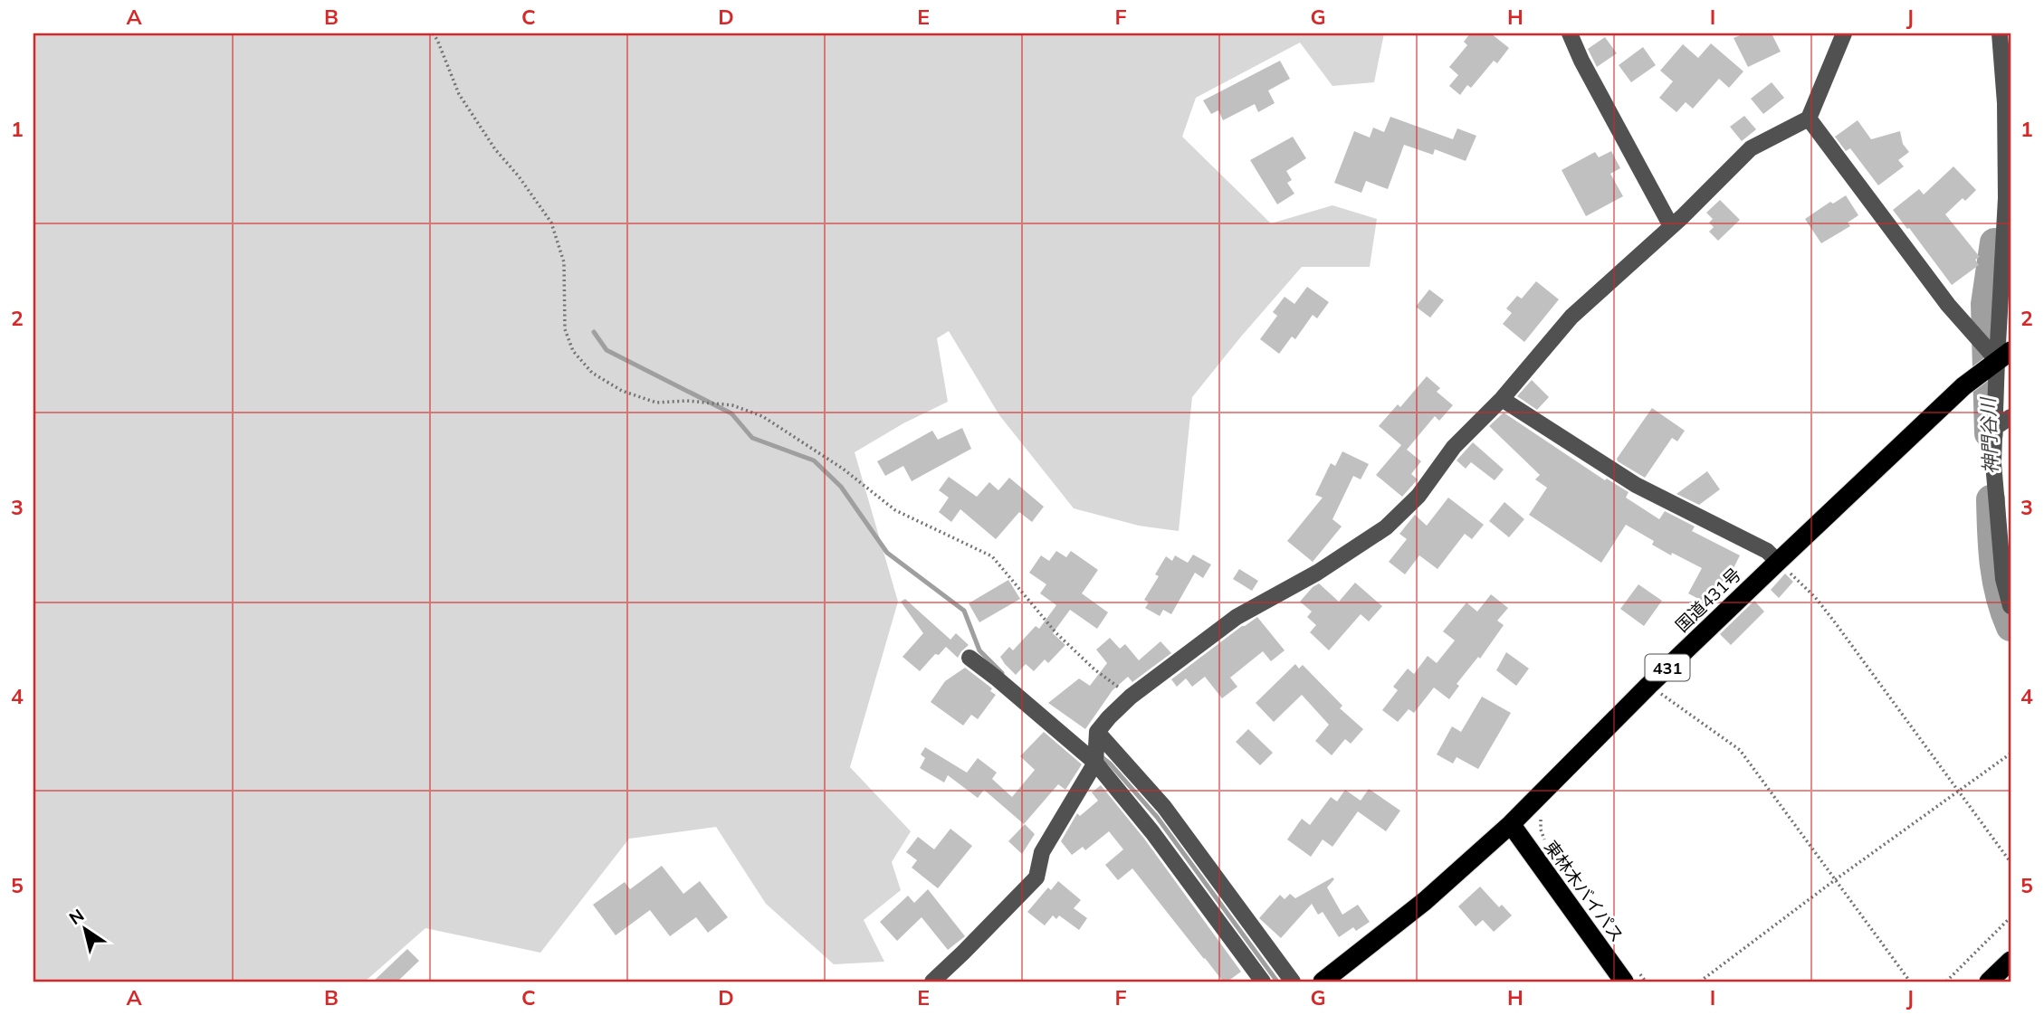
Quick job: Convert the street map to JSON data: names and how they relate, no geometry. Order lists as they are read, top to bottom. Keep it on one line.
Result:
{"streets":{"highway":["国道431号","431","東林木バイパス"]},"crossings":[["国道431号","東林木バイパス"]],"water":["神門谷川"],"north":"top left","grid":{"columns":["A","B","C","D","E","F","G","H","I","J"],"rows":["1","2","3","4","5"]}}
